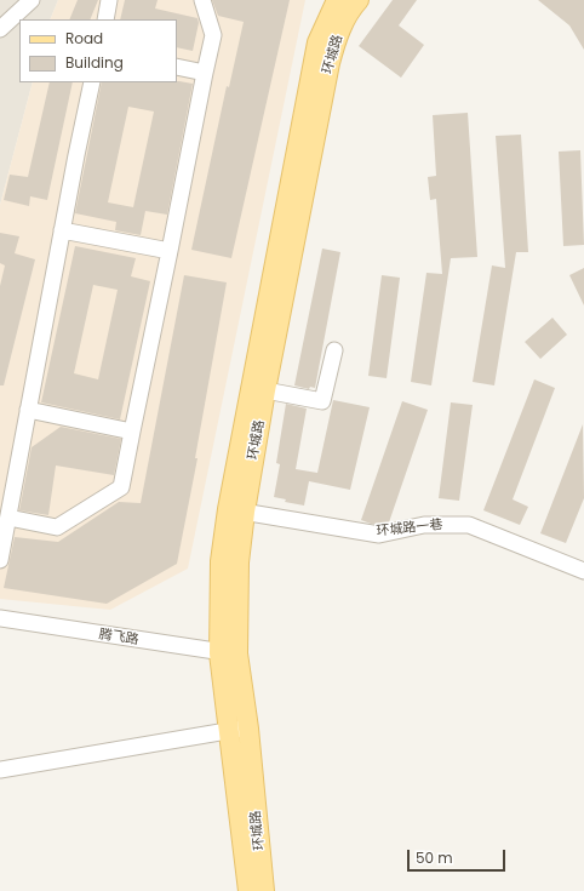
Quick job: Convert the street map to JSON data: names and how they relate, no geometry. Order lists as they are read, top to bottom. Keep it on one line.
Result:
{"streets":{"main road":["环城路"],"street":["环城路一巷","腾飞路"]},"crossings":[["环城路","环城路一巷"],["环城路","腾飞路"]],"legend":["Road","Building"],"scale_bar":"50 m"}
